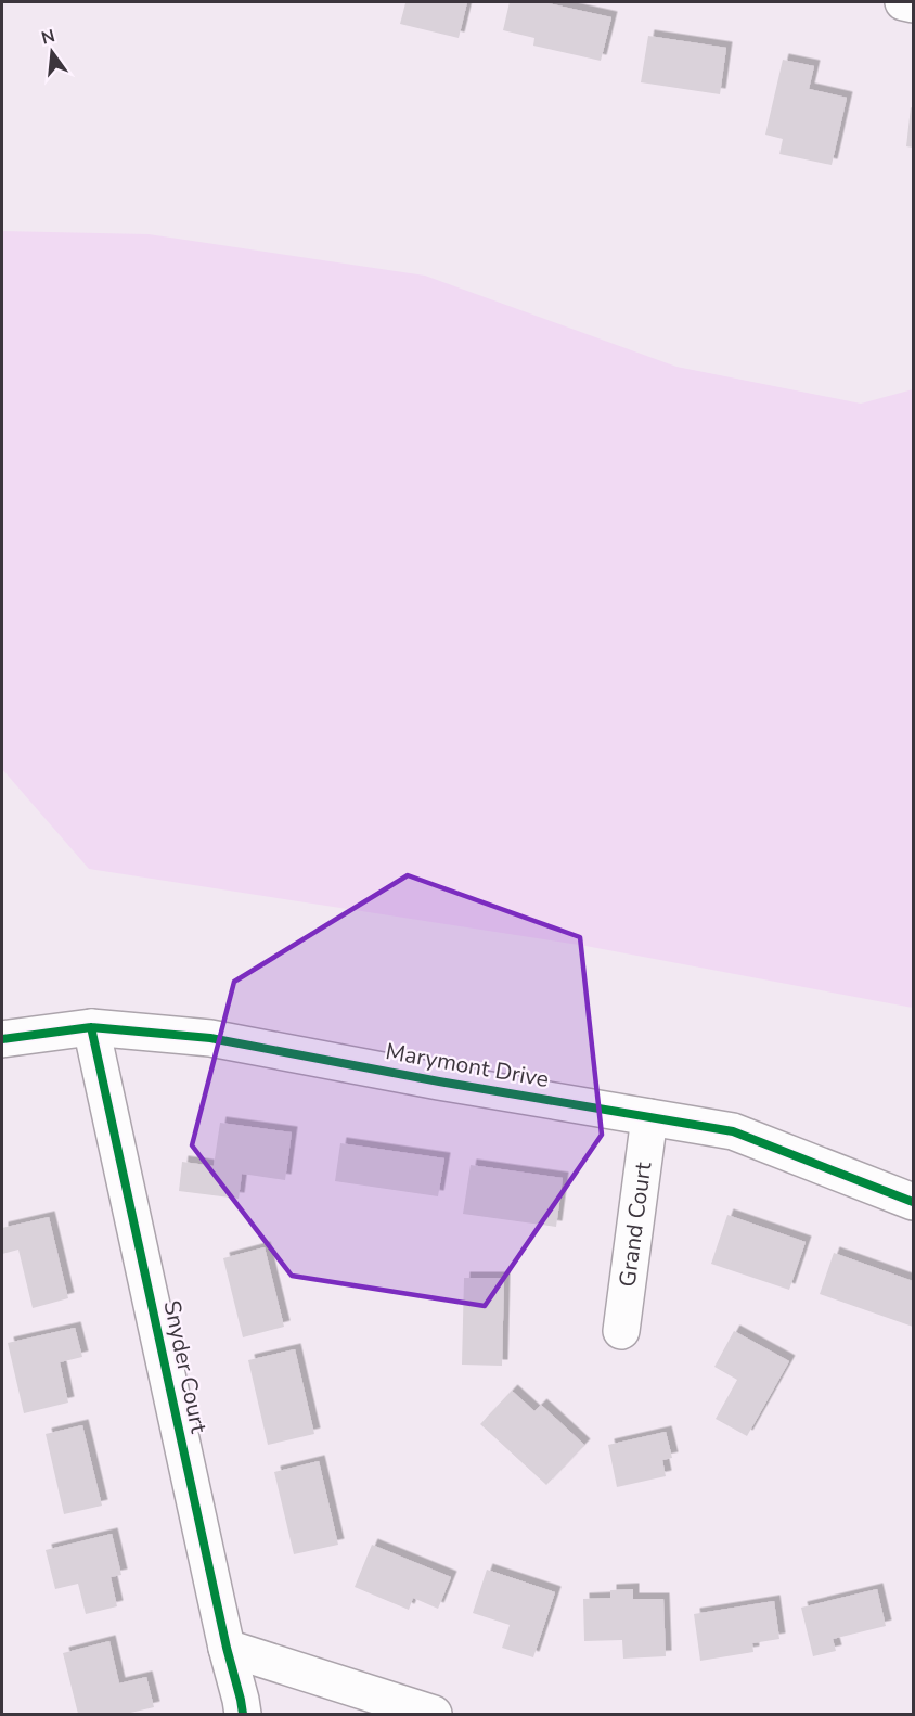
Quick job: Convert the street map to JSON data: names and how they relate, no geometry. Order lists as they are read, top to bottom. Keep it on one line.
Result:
{"streets":{"street":["Marymont Drive","Grand Court","Snyder Court"]},"crossings":[["Marymont Drive","Grand Court"],["Marymont Drive","Snyder Court"]],"north":"top"}
